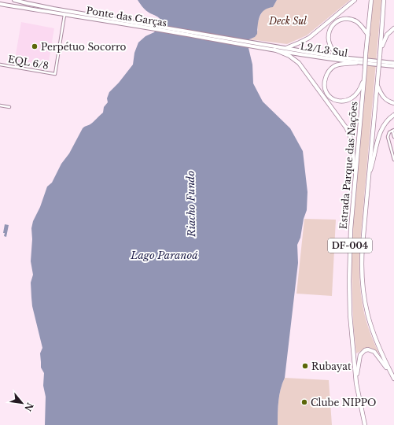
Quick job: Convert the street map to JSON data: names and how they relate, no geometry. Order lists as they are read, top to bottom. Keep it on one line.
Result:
{"streets":{"highway":["Estrada Parque das Nações","DF-004"],"main road":["Ponte das Garças","L2/L3 Sul"],"street":["EQL 6/8"]},"crossings":[["Ponte das Garças","L2/L3 Sul"],["Ponte das Garças","EQL 6/8"]],"water":["Riacho Fundo","Lago Paranoá"],"parks":["Deck Sul"],"places":["Perpétuo Socorro","Rubayat","Clube NIPPO"],"north":"bottom right"}
